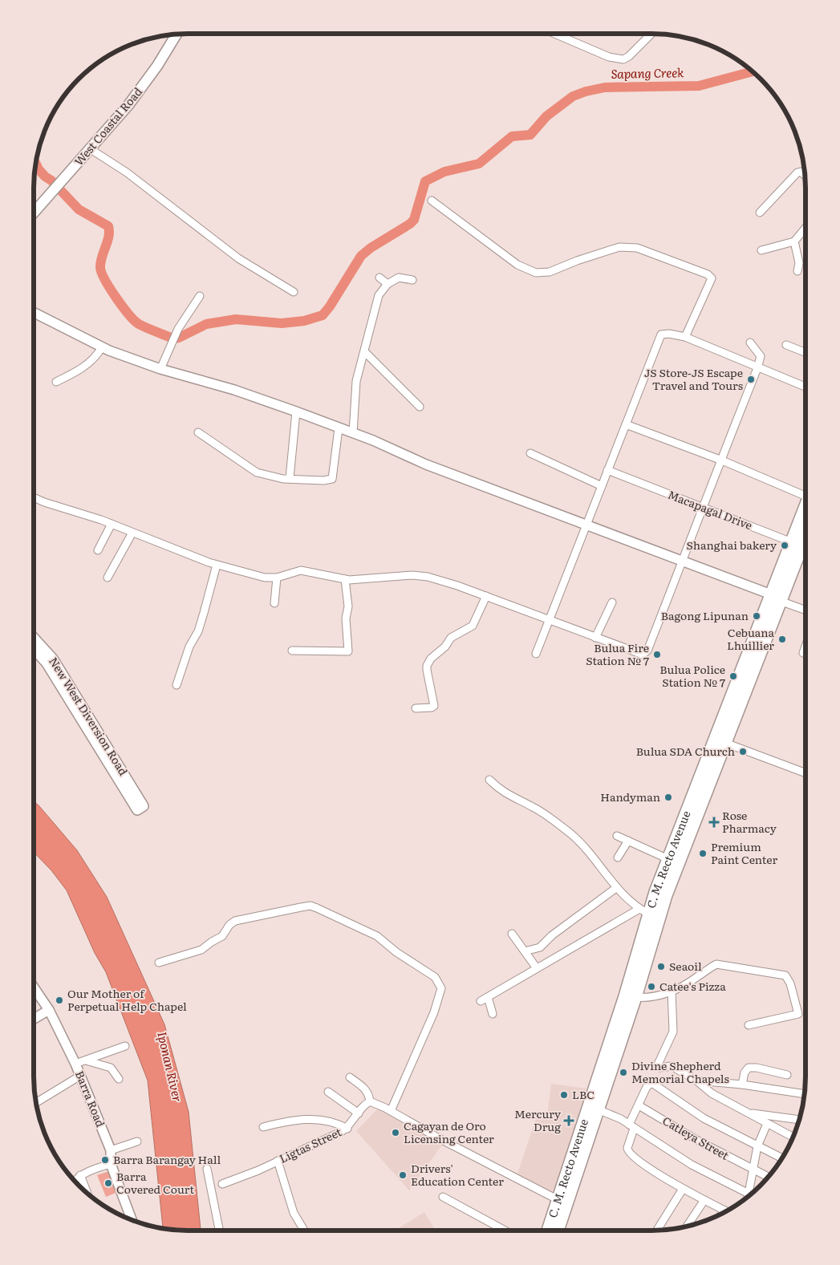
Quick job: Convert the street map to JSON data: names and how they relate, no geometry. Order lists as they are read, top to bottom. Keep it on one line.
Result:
{"streets":{"highway":["C. M. Recto Avenue"],"main road":["West Coastal Road"],"street":["Macapagal Drive","New West Diversion Road","Barra Road","Catleya Street","Ligtas Street"]},"crossings":[["Macapagal Drive","C. M. Recto Avenue"]],"water":["Sapang Creek","Iponan River"],"places":{"other":["JS Store-JS Escape Travel and Tours","Shanghai bakery","Bagong Lipunan","Cebuana Lhuillier","Bulua Fire Station № 7","Bulua Police Station № 7","Bulua SDA Church","Handyman","Premium Paint Center","Seaoil","Catee's Pizza","Our Mother of Perpetual Help Chapel","Divine Shepherd Memorial Chapels","LBC","Cagayan de Oro Licensing Center","Barra Barangay Hall","Drivers' Education Center","Barra Covered Court"],"health":["Rose Pharmacy","Mercury Drug"]}}
